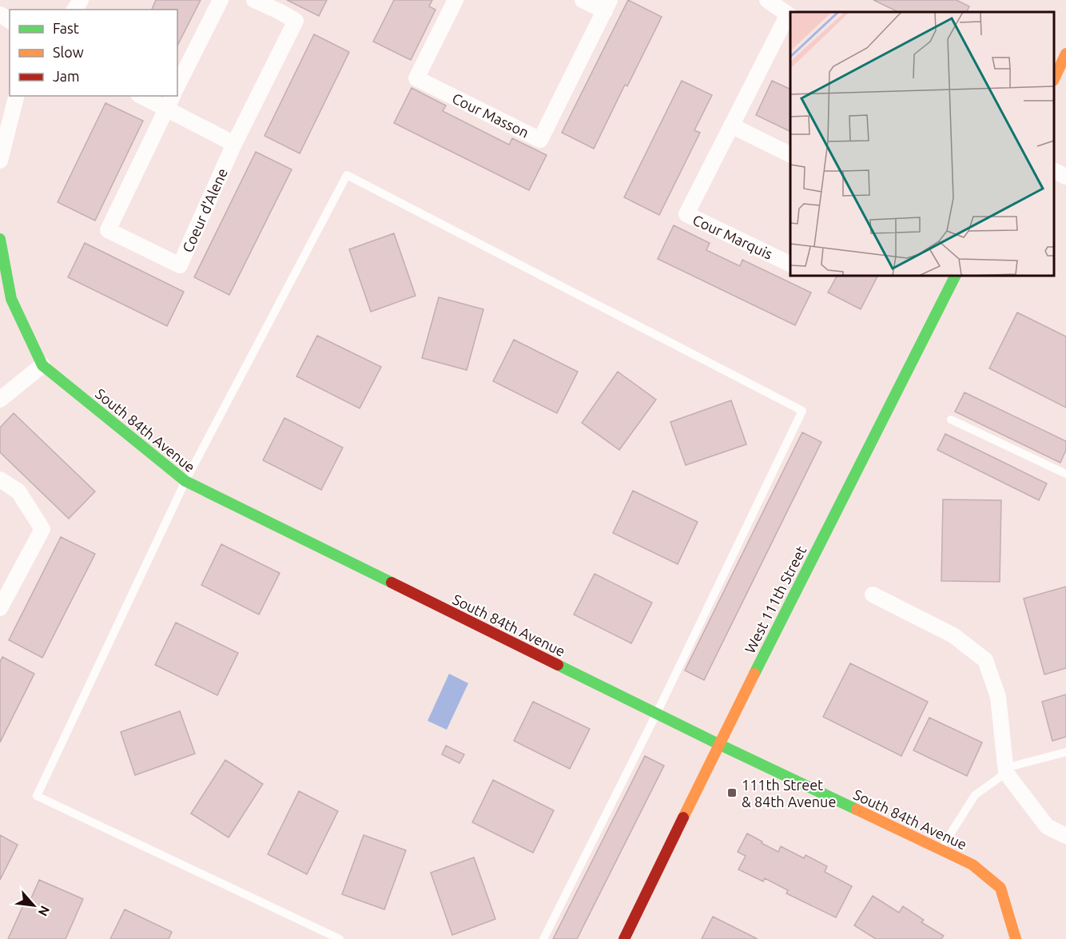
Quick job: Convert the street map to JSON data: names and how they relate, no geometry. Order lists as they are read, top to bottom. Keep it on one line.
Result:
{"streets":{"street":["Cour Masson","Coeur d'Alene","Cour Marquis","South 84th Avenue","West 111th Street"]},"crossings":[["South 84th Avenue","West 111th Street"]],"places":{"transit":["111th Street & 84th Avenue"]},"legend":["Fast","Slow","Jam"],"north":"bottom right"}
